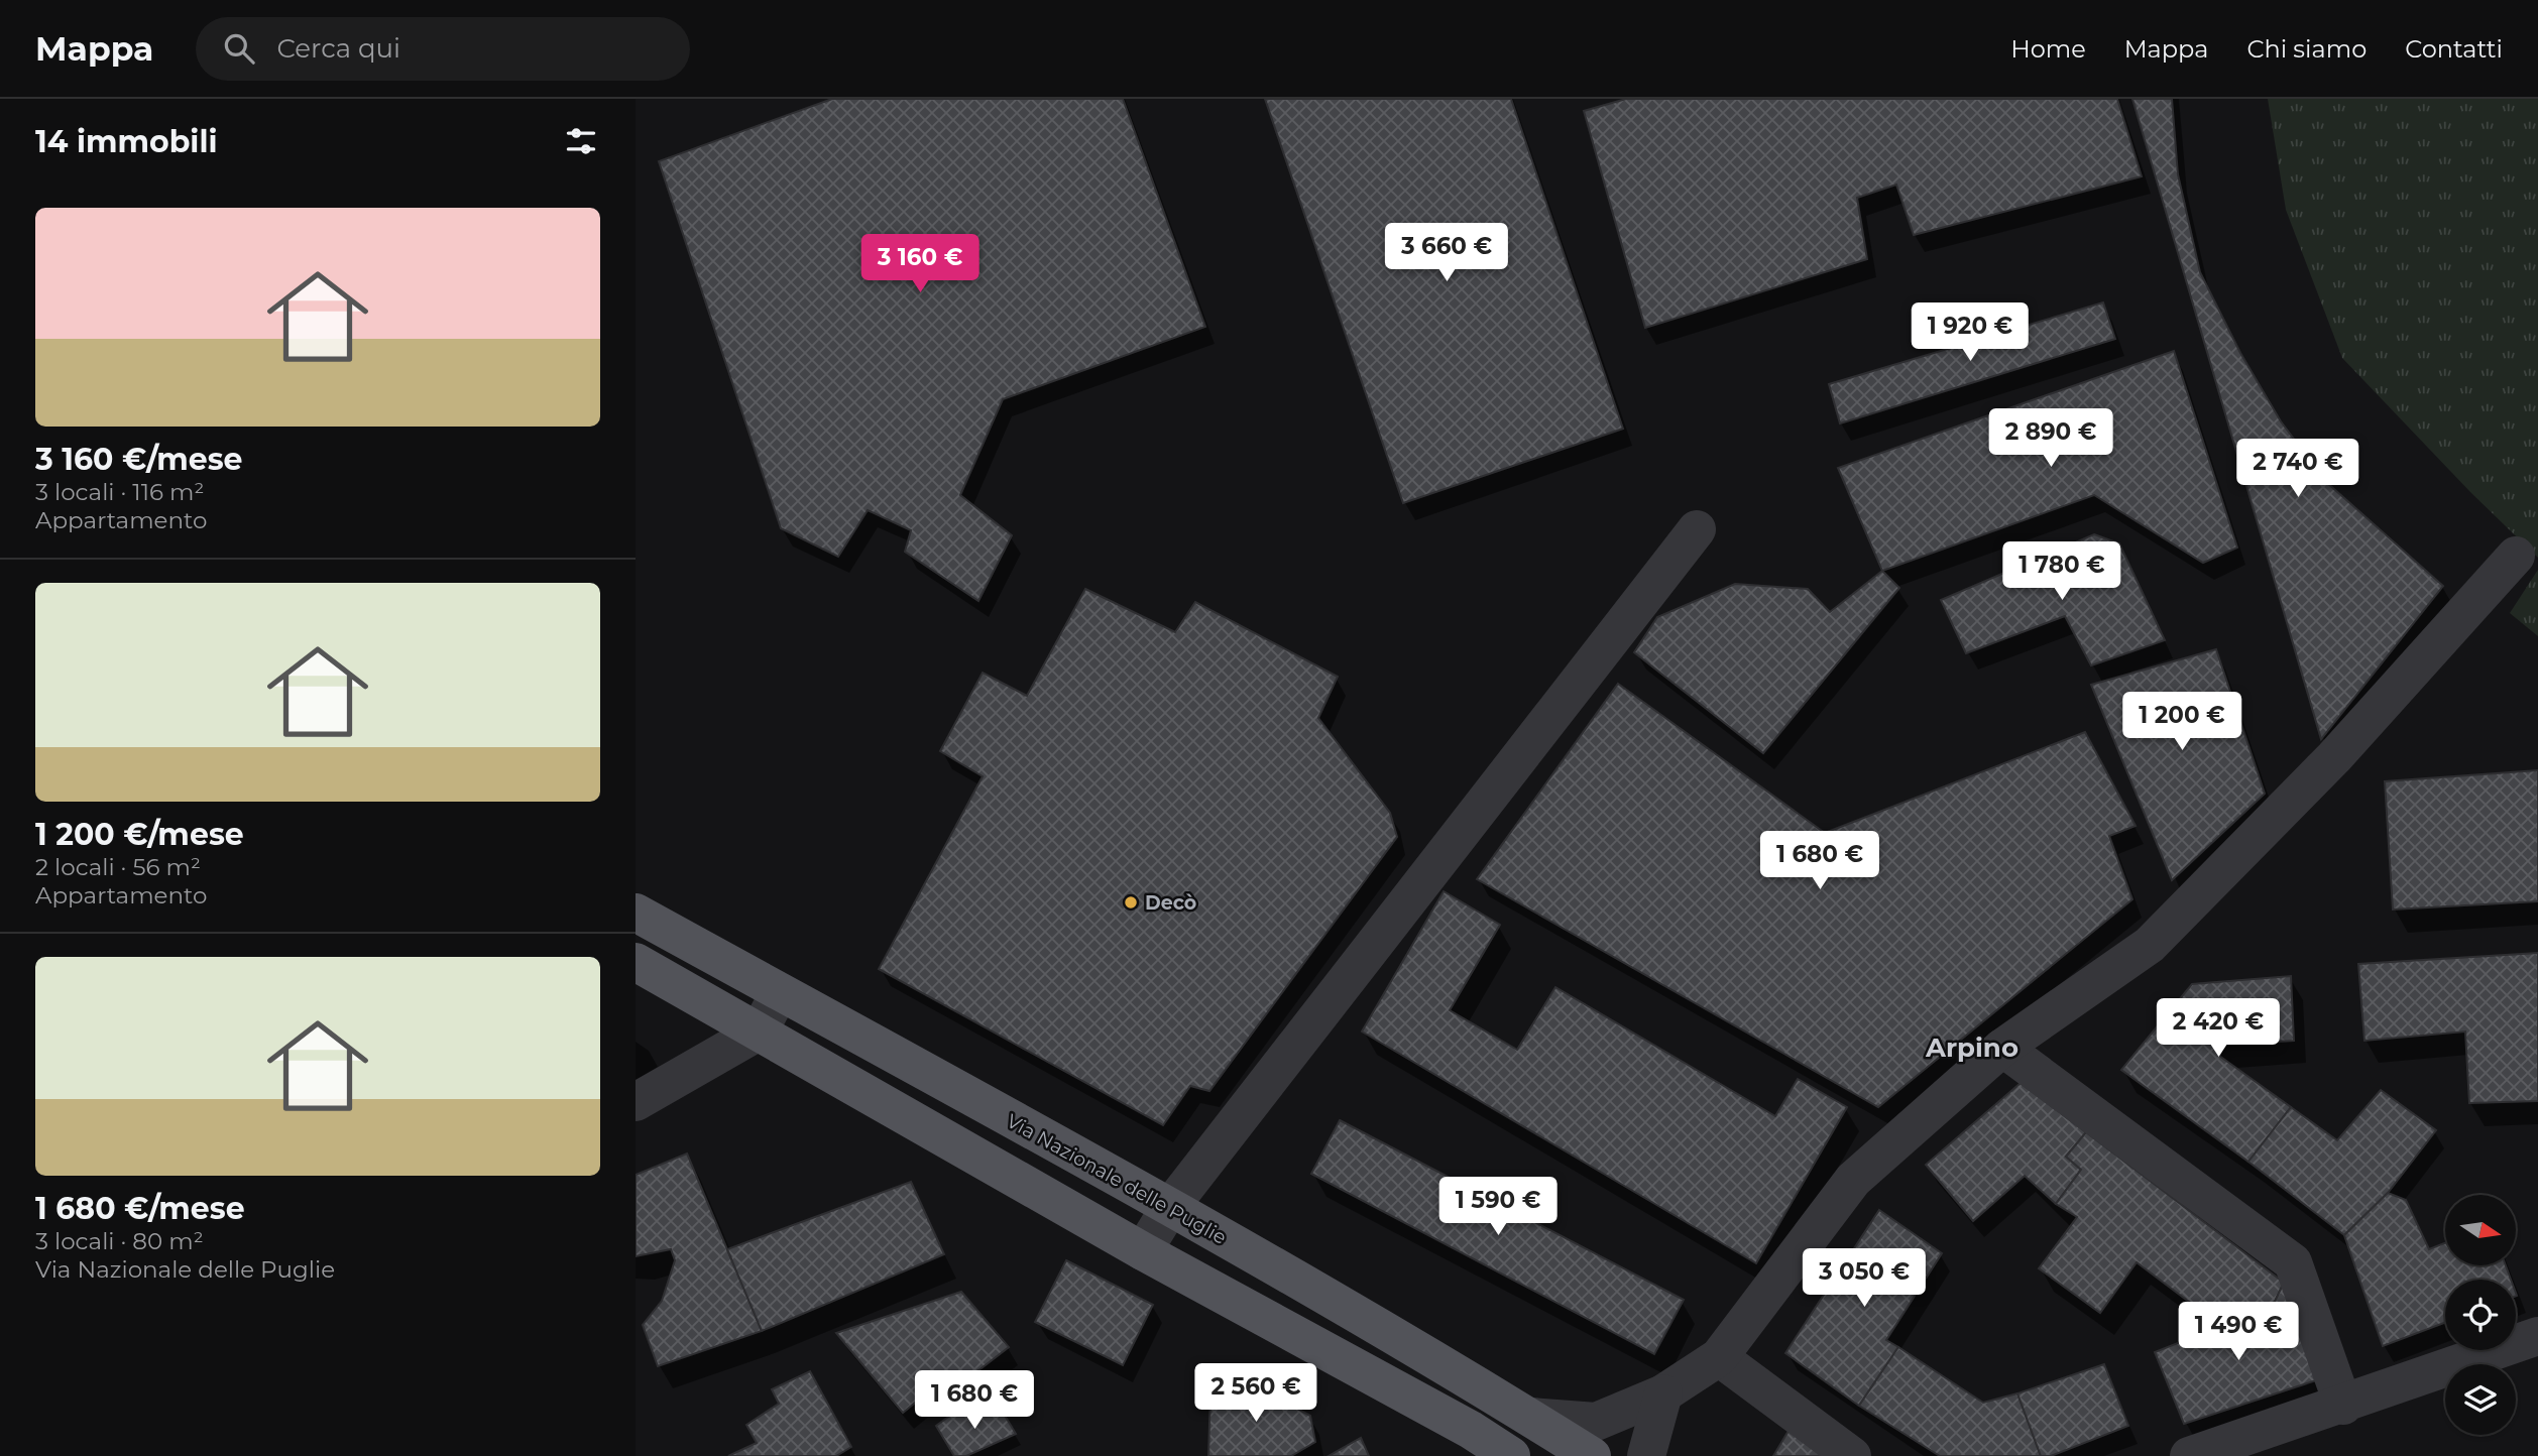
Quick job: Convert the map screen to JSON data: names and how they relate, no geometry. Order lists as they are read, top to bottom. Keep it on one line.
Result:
{"streets":{"main road":["Via Nazionale delle Puglie"]},"districts":["Arpino"],"places":["Decò"],"north":"right","page":{"header":"Mappa","search":"Cerca qui","nav":["Home","Mappa","Chi siamo","Contatti"],"heading":"14 immobili","list":[{"name":"3 160 €/mese","note":"3 locali · 116 m² · Appartamento"},{"name":"1 200 €/mese","note":"2 locali · 56 m² · Appartamento"},{"name":"1 680 €/mese","note":"3 locali · 80 m² · Via Nazionale delle Puglie"}],"price":["3 660 €","3 160 €","1 920 €","2 890 €","2 740 €","1 780 €","1 200 €","1 680 €","2 420 €","1 590 €","3 050 €","1 490 €","2 560 €","1 680 €"]}}
